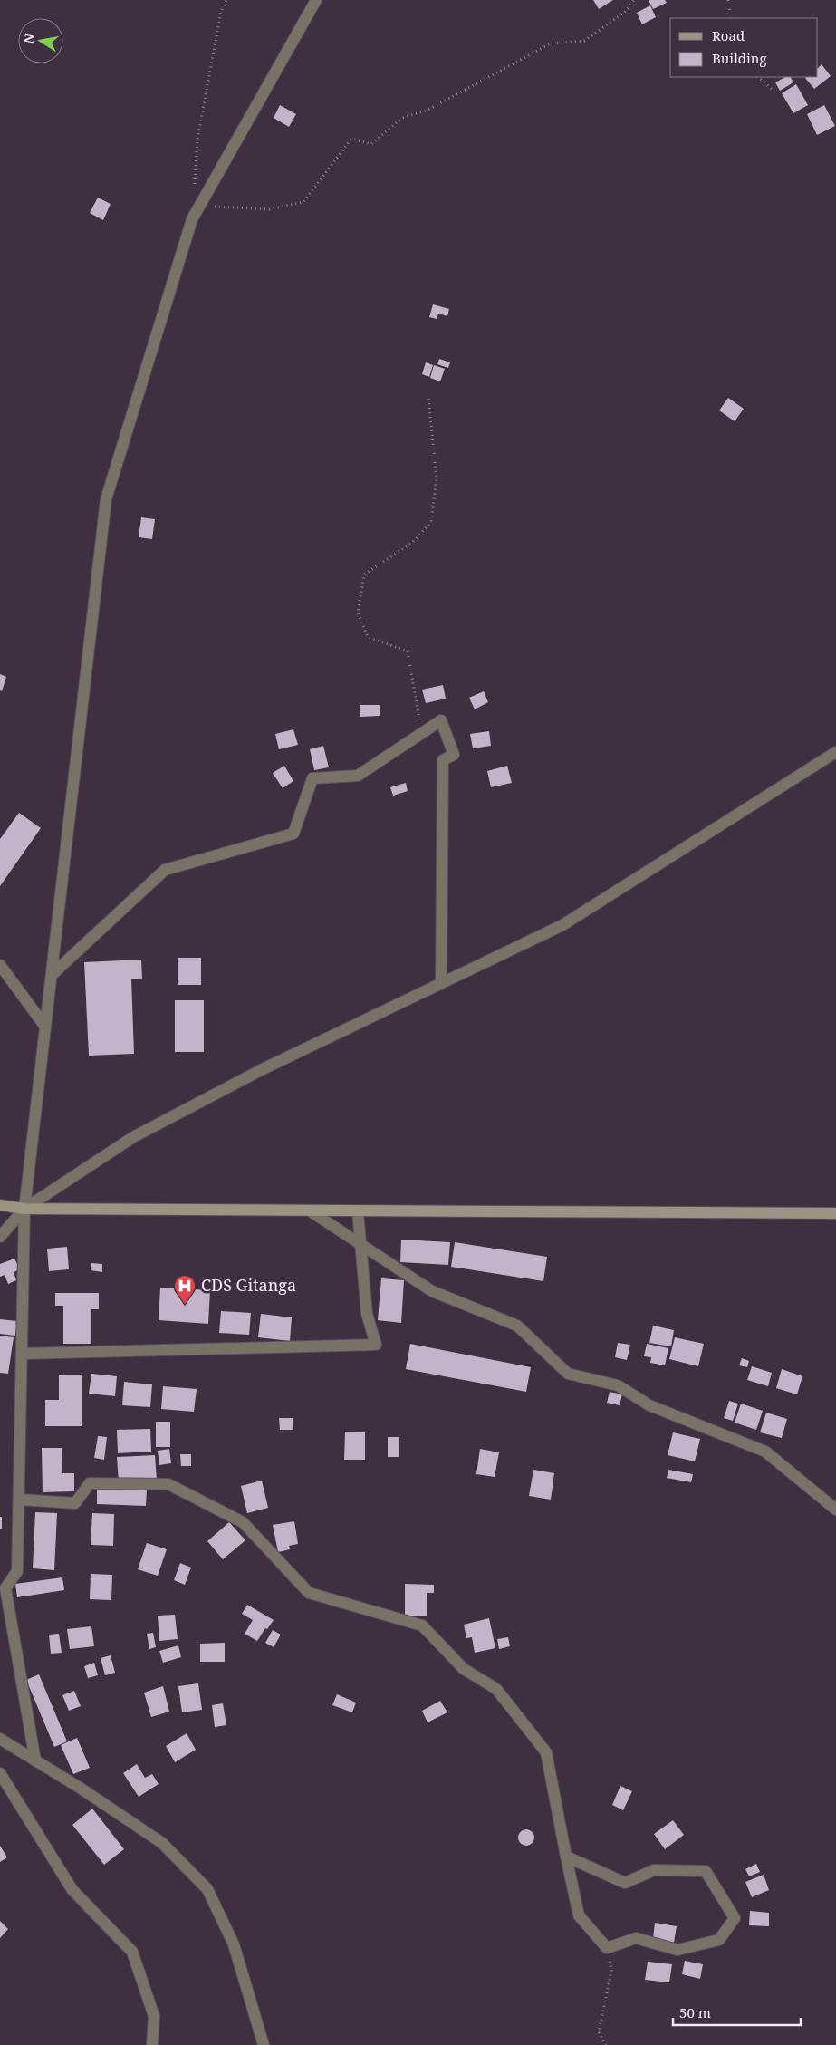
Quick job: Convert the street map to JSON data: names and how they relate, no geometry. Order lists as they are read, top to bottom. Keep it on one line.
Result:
{"places":{"hospital":["CDS Gitanga"]},"legend":["Road","Building"],"scale_bar":"50 m","north":"left"}
